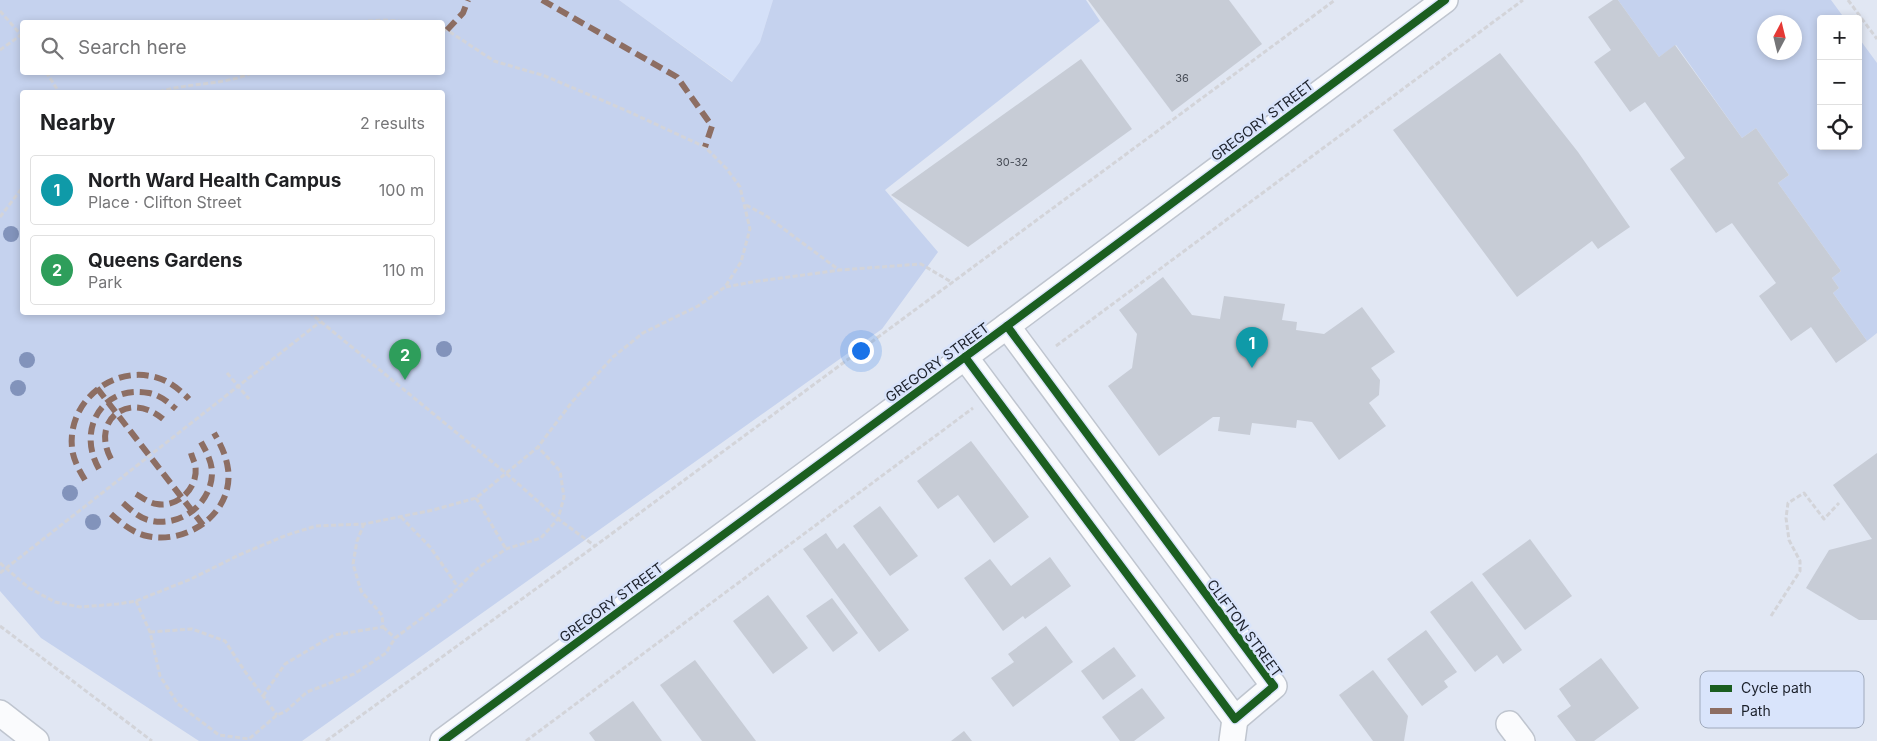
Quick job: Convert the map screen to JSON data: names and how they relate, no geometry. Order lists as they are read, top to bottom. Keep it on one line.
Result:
{"streets":{"street":["GREGORY STREET","CLIFTON STREET"]},"crossings":[["GREGORY STREET","CLIFTON STREET"]],"house_numbers":["36","30-32"],"legend":["Cycle path","Path"],"north":"top","page":{"map_buttons":["+","−"],"search":"Search here","heading":["Nearby","2 results"],"list":[{"mark":"1","name":"North Ward Health Campus","note":"Place · Clifton Street","value":"100 m"},{"mark":"2","name":"Queens Gardens","note":"Park","value":"110 m"}],"pins":["1","2"]}}
